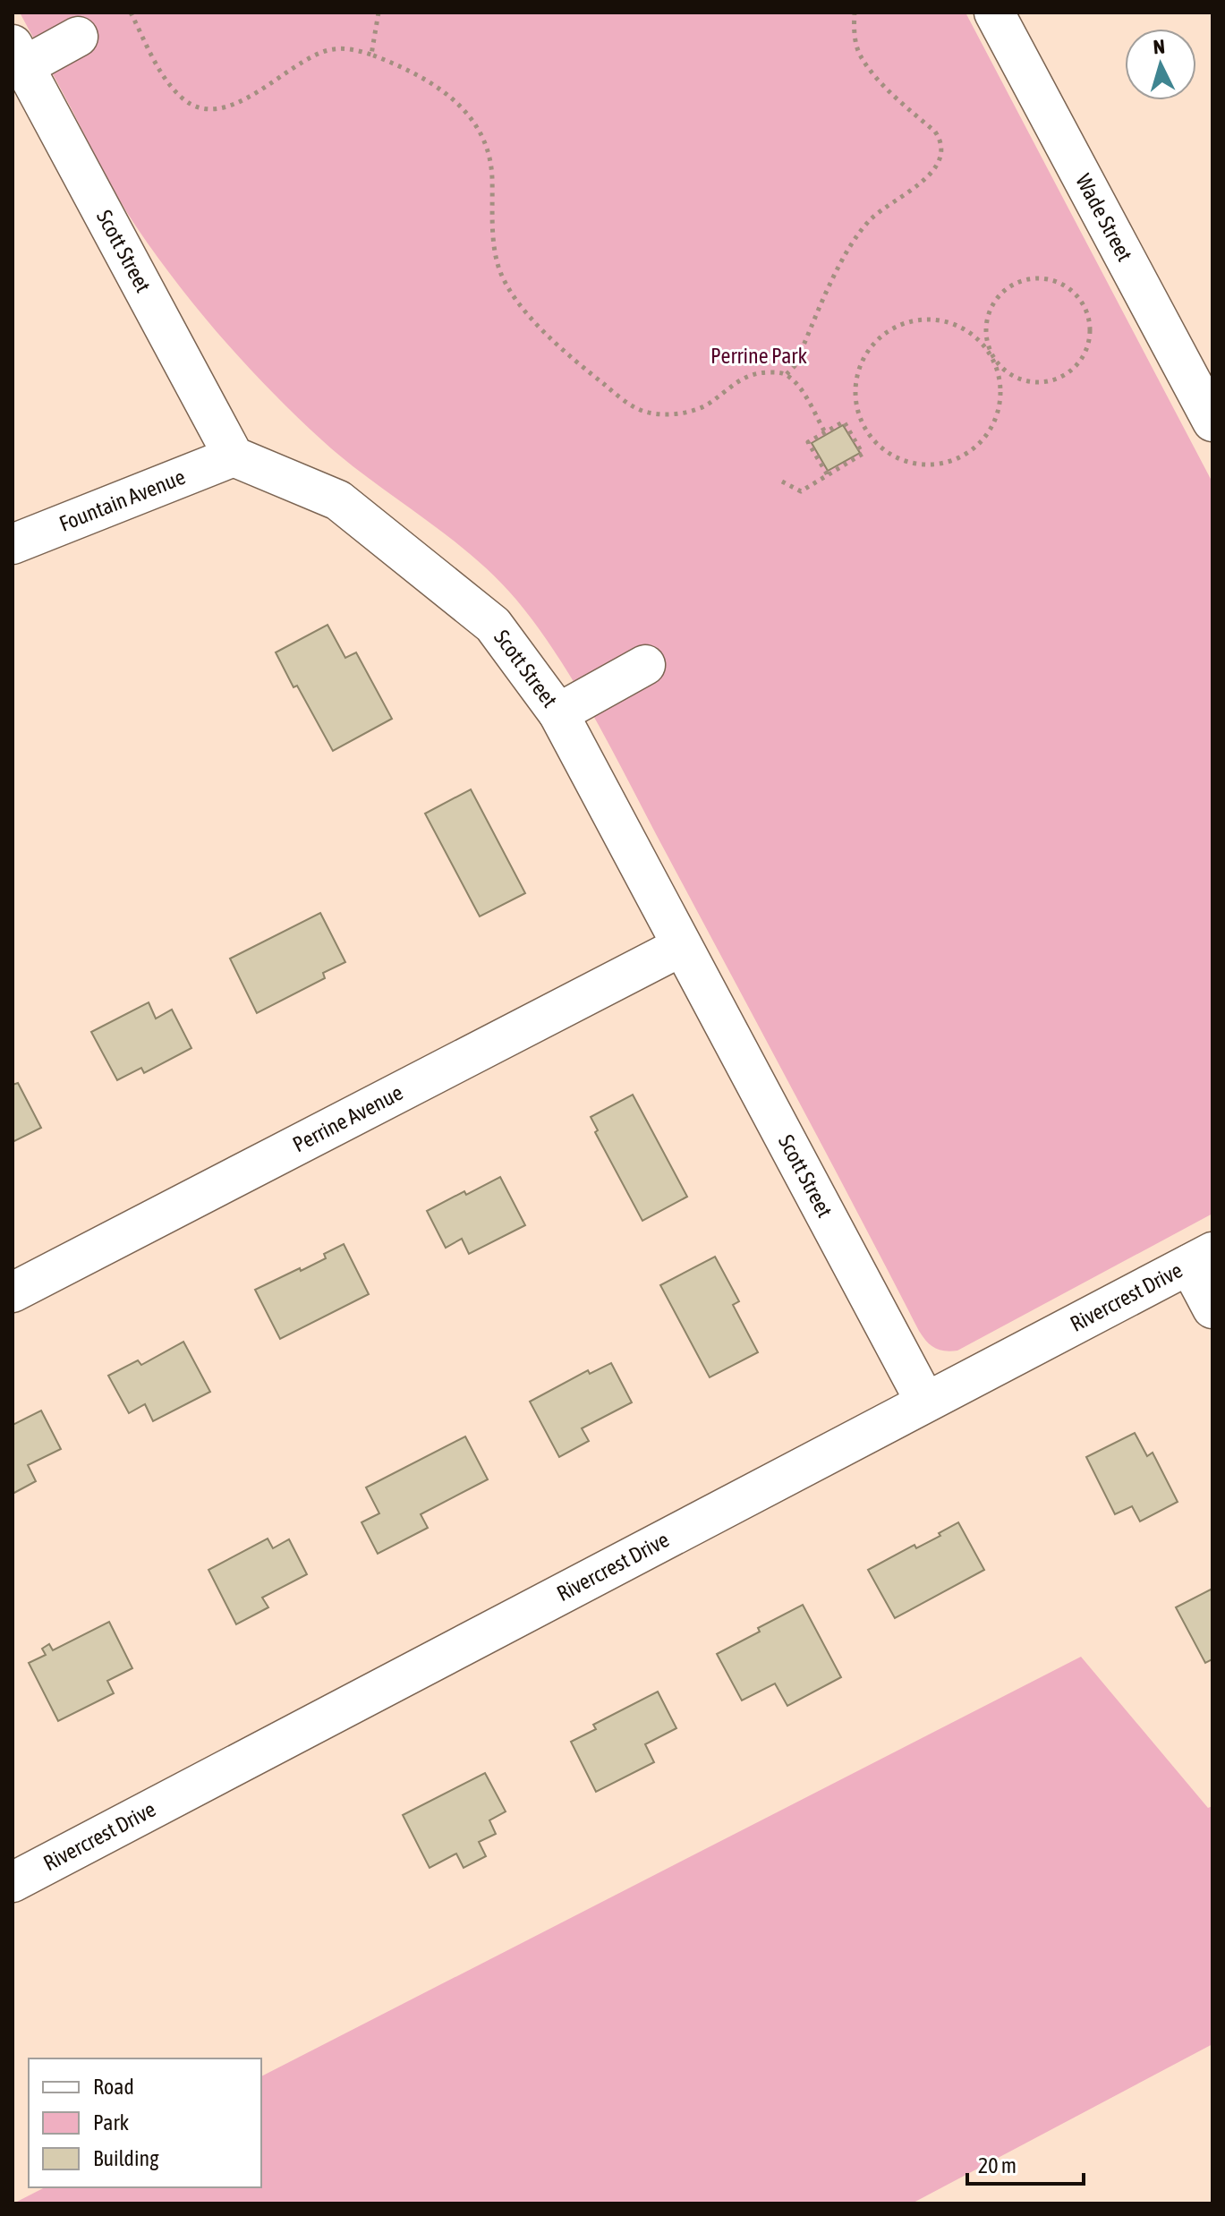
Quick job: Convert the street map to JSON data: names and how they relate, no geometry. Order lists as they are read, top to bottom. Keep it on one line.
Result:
{"streets":{"street":["Wade Street","Scott Street","Fountain Avenue","Perrine Avenue","Rivercrest Drive"]},"crossings":[["Scott Street","Fountain Avenue"],["Scott Street","Perrine Avenue"],["Scott Street","Rivercrest Drive"]],"parks":["Perrine Park"],"legend":["Road","Park","Building"],"scale_bar":"20 m","north":"top"}
